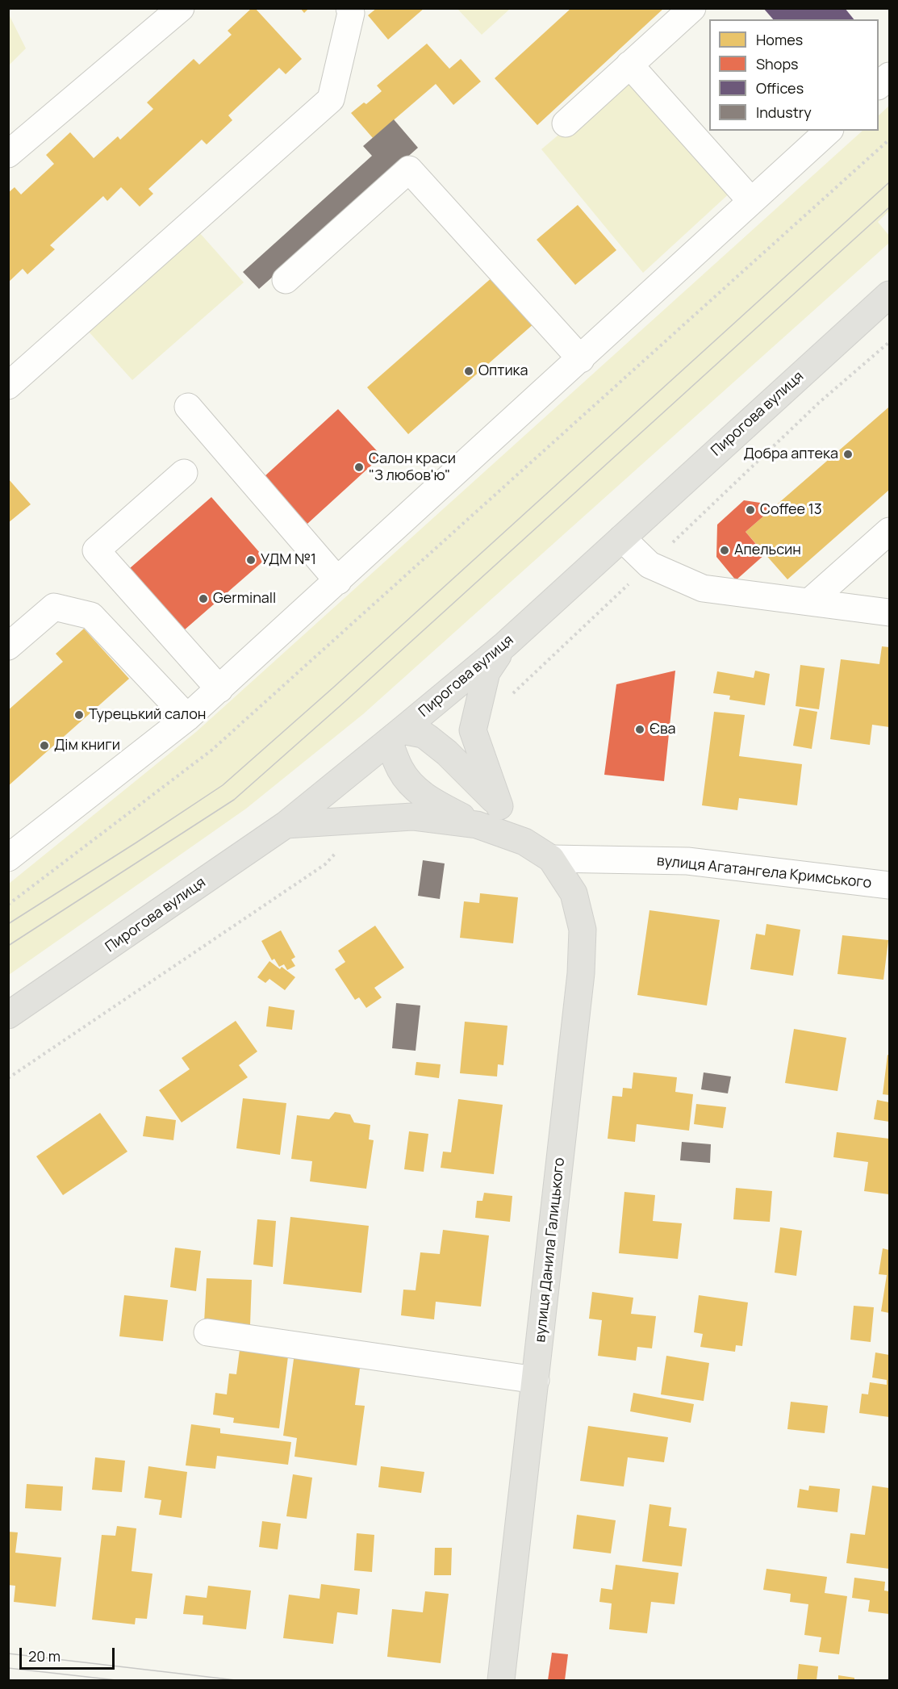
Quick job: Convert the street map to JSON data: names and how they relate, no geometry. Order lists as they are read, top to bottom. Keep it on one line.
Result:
{"streets":{"main road":["Пирогова вулиця","вулиця Данила Галицького"],"street":["вулиця Агатангела Кримського"]},"crossings":[["Пирогова вулиця","вулиця Данила Галицького"],["вулиця Агатангела Кримського","вулиця Данила Галицького"]],"places":["Оптика","Добра аптека","Салон краси \"З любов'ю\"","Coffee 13","Апельсин","УДМ №1","Germinall","Турецький салон","Єва","Дім книги"],"legend":["Homes","Shops","Offices","Industry"],"scale_bar":"20 m"}
